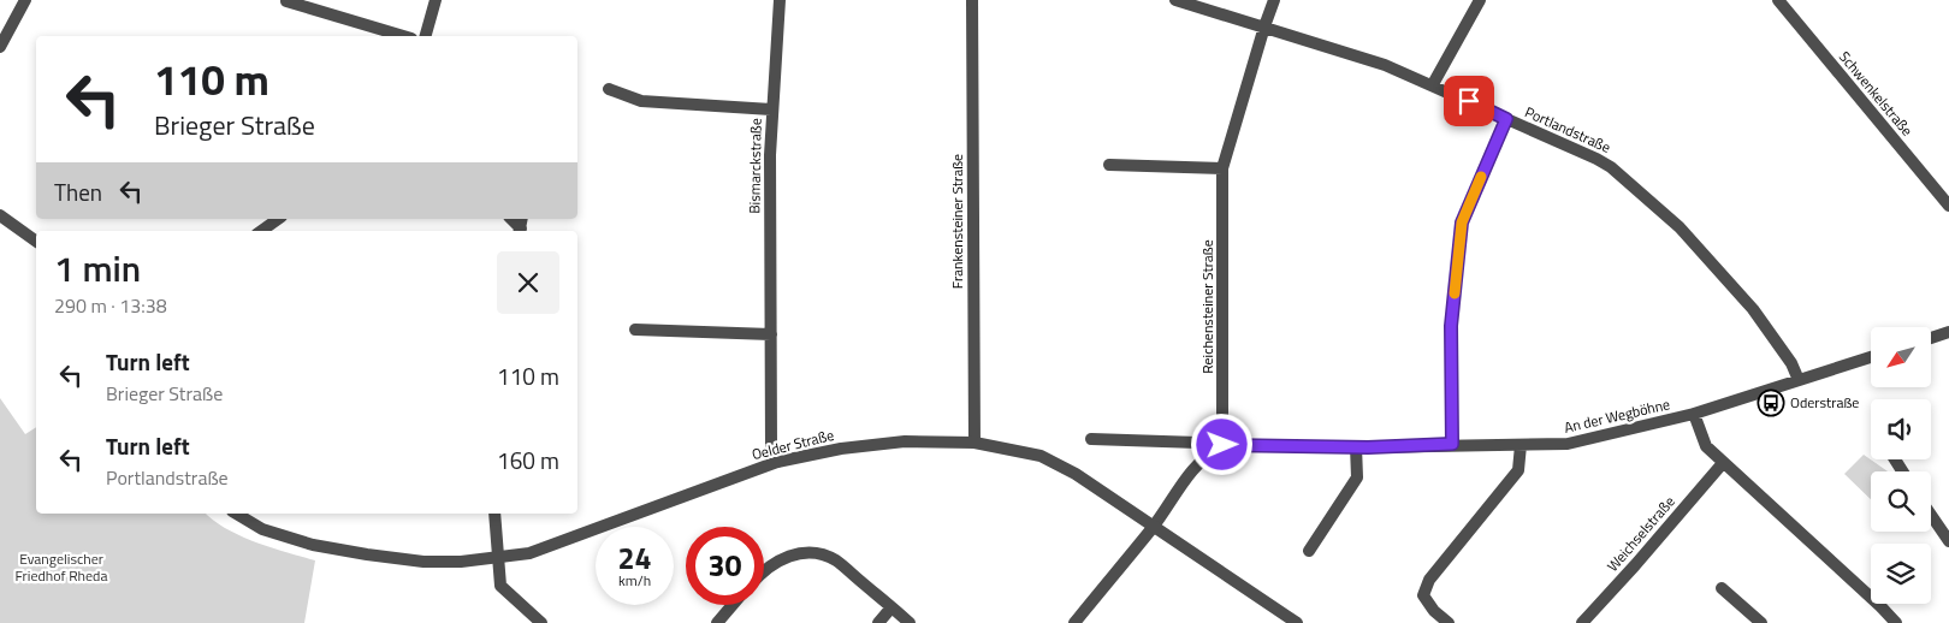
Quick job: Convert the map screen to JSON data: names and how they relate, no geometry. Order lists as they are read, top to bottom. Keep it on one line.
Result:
{"streets":{"street":["Schwenkelstraße","Portlandstraße","Bismarckstraße","Frankensteiner Straße","Reichensteiner Straße","An der Wegböhne","Oelder Straße","Weichselstraße"]},"crossings":[["Portlandstraße","Reichensteiner Straße"],["Portlandstraße","An der Wegböhne"],["Bismarckstraße","Oelder Straße"],["Frankensteiner Straße","Oelder Straße"],["Reichensteiner Straße","An der Wegböhne"]],"parks":["Evangelischer Friedhof Rheda"],"places":{"bus stop":["Oderstraße"]},"north":"bottom left","page":{"turn":["110 m","Brieger Straße"],"then":"Then","heading":["1 min","290 m · 13:38"],"list":[{"name":"Turn left","note":"Brieger Straße","value":"110 m"},{"name":"Turn left","note":"Portlandstraße","value":"160 m"}],"speed":"24 km/h","limit":"30"}}
